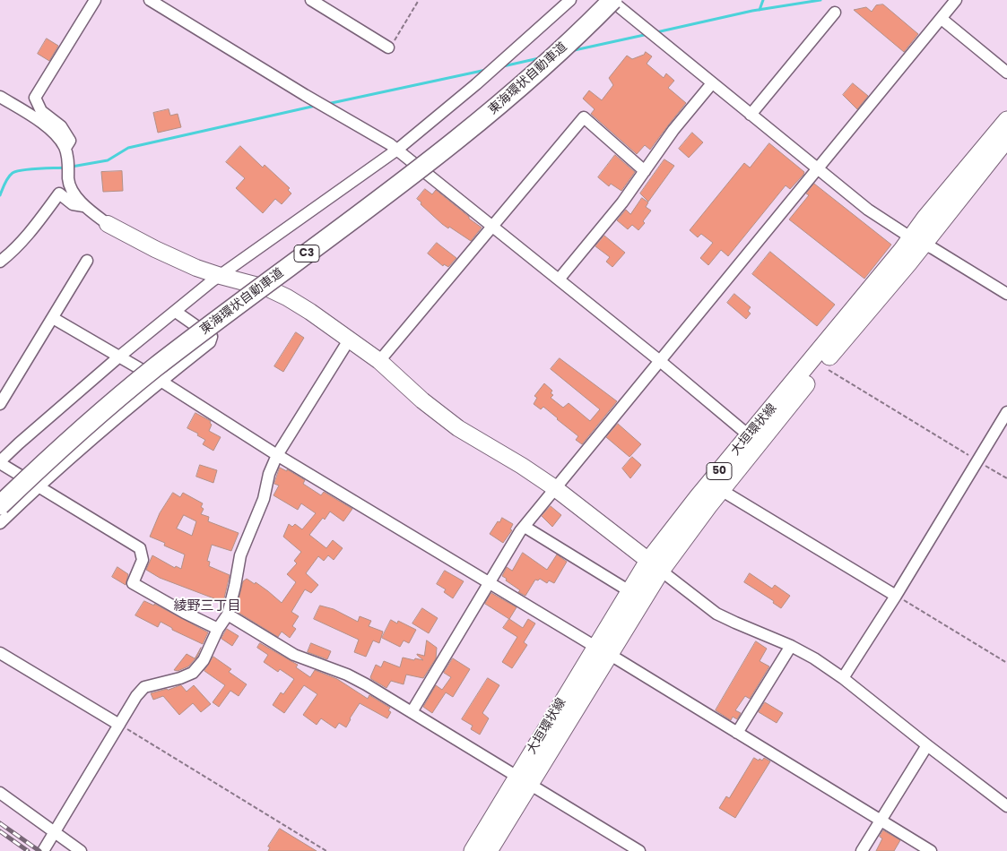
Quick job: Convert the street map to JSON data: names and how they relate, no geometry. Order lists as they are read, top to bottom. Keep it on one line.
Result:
{"streets":{"highway":["東海環状自動車道","C3"],"main road":["大垣環状線","50"]},"districts":["綾野三丁目"]}
